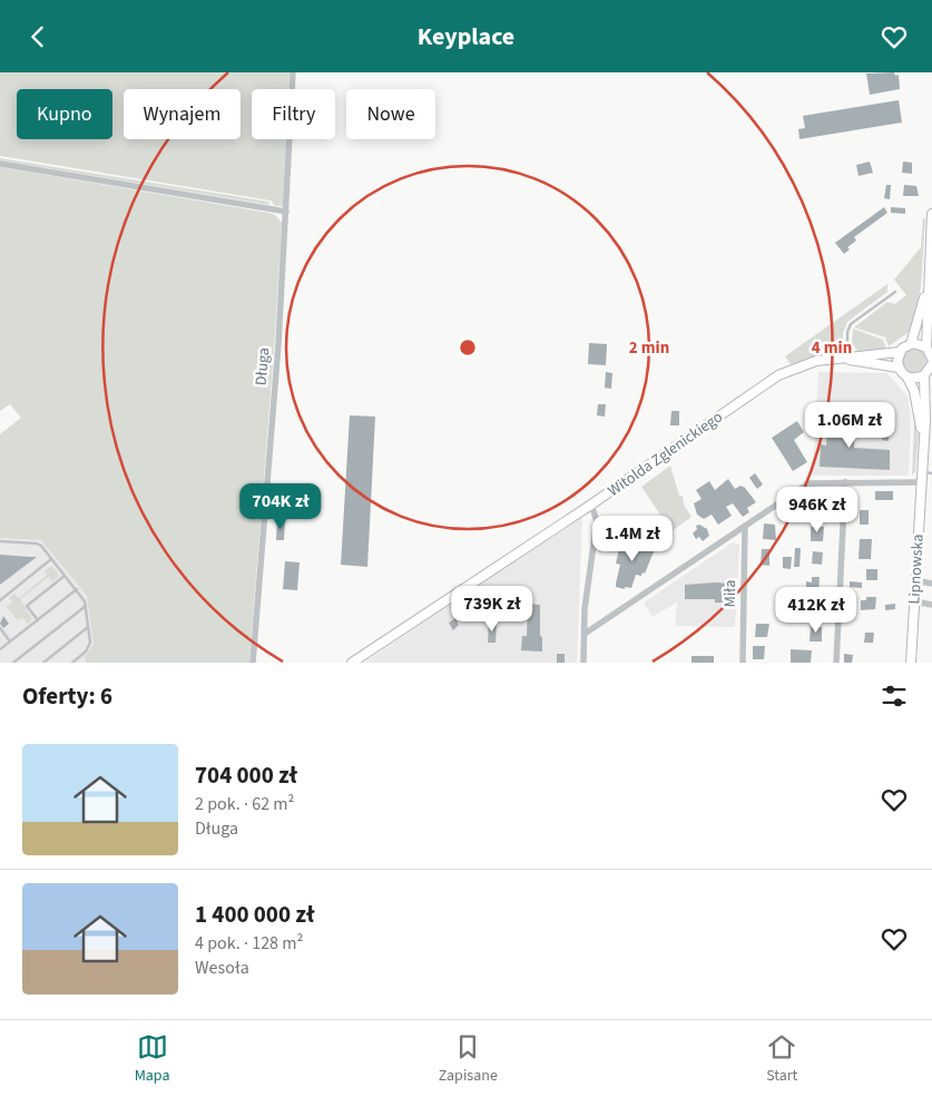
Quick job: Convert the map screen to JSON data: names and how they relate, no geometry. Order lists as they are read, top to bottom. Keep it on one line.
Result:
{"streets":{"main road":["Witolda Zglenickiego","Lipnowska"],"street":["Długa","Miła"]},"page":{"header":"Keyplace","chip":["Kupno","Wynajem","Filtry","Nowe"],"price":["1.06M zł","704K zł","946K zł","1.4M zł","739K zł","412K zł"],"heading":"Oferty: 6","list":[{"name":"704 000 zł","note":"2 pok. · 62 m² · Długa"},{"name":"1 400 000 zł","note":"4 pok. · 128 m² · Wesoła"}],"tabs":["Mapa","Zapisane","Start"]},"rings":["2 min","4 min"]}
